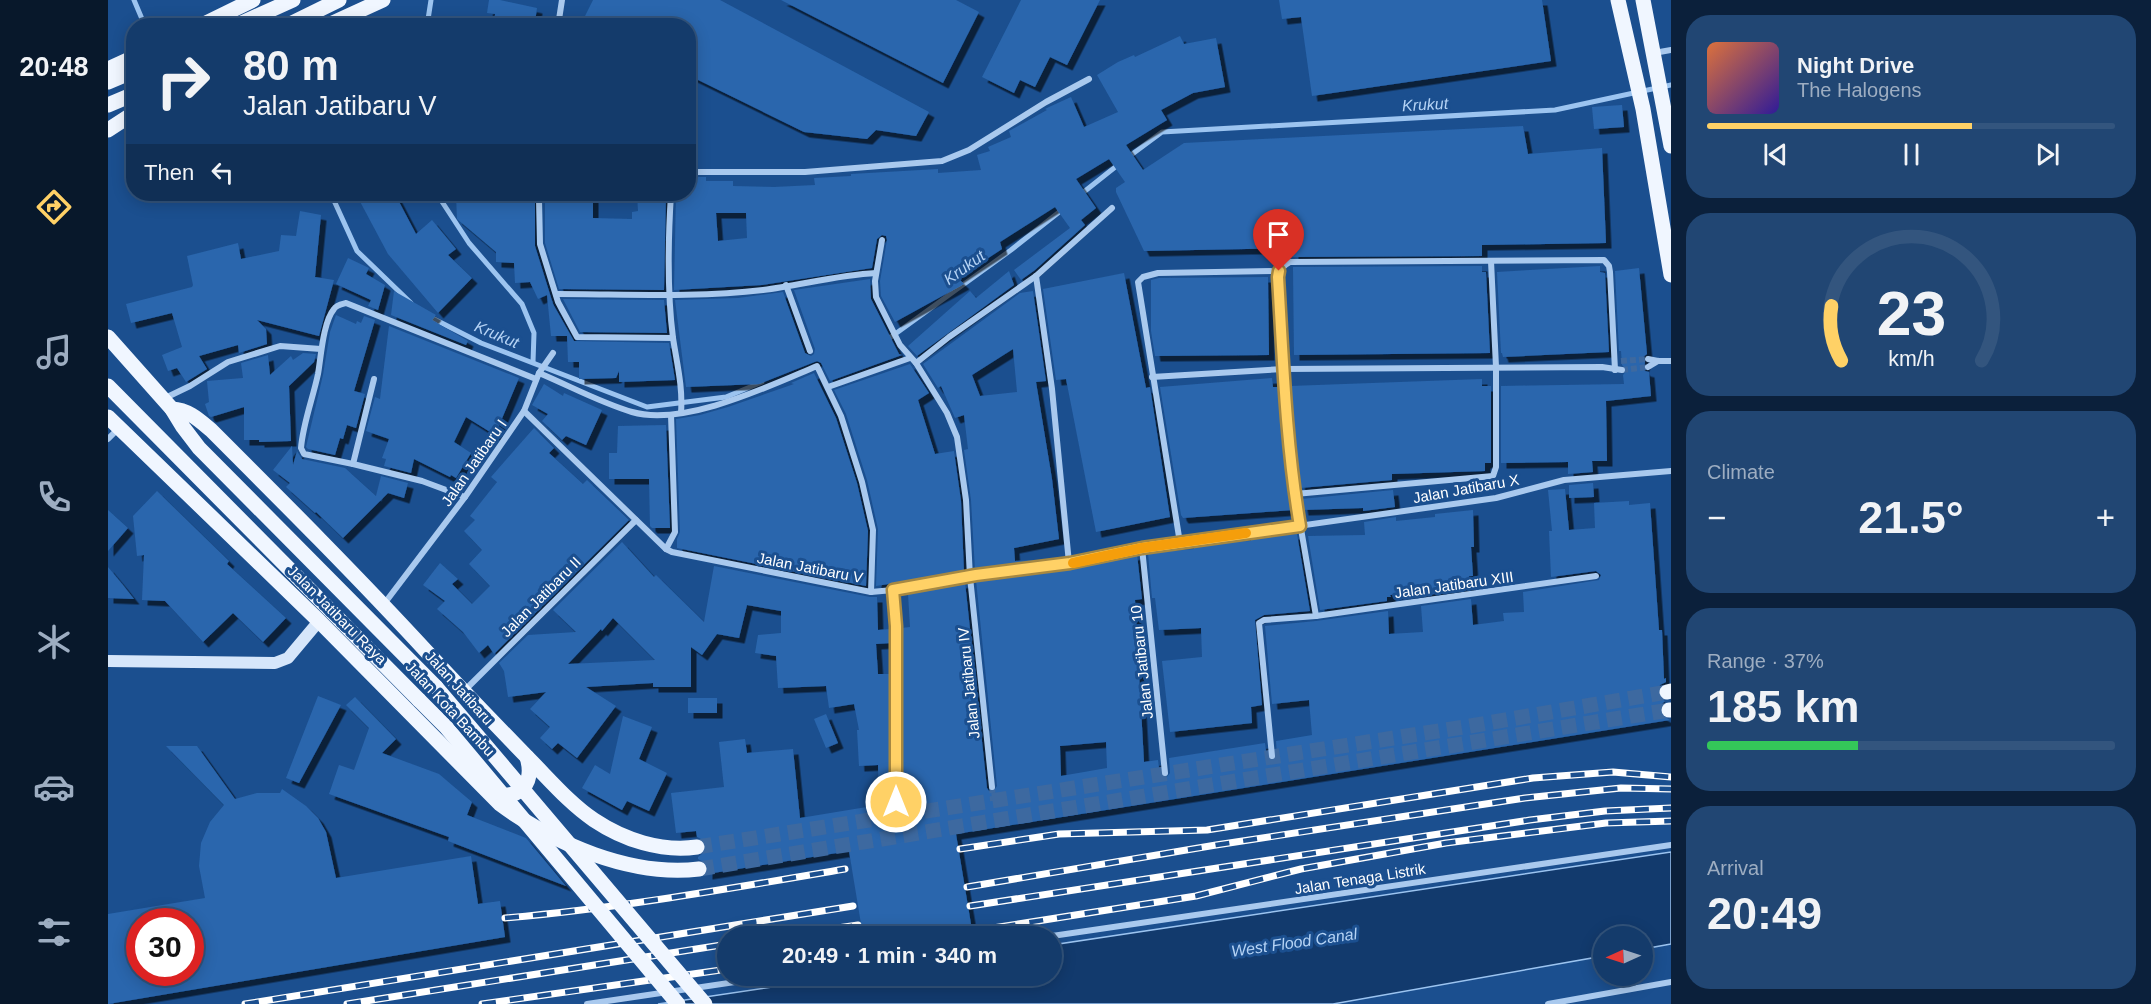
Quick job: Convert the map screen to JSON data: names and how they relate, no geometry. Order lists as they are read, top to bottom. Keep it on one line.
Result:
{"streets":{"main road":["Jalan Jatibaru Raya","Jalan Jatibaru","Jalan Kota Bambu"],"street":["Jalan Jatibaru I","Jalan Jatibaru X","Jalan Jatibaru V","Jalan Jatibaru XIII","Jalan Jatibaru II","Jalan Jatibaru 10","Jalan Jatibaru IV","Jalan Tenaga Listrik"]},"crossings":[["Jalan Jatibaru I","Jalan Jatibaru V"],["Jalan Jatibaru I","Jalan Jatibaru II"],["Jalan Jatibaru I","Jalan Jatibaru"],["Jalan Jatibaru X","Jalan Jatibaru V"],["Jalan Jatibaru V","Jalan Jatibaru 10"],["Jalan Jatibaru V","Jalan Jatibaru IV"],["Jalan Jatibaru II","Jalan Jatibaru"]],"water":["Krukut","West Flood Canal"],"north":"left","page":{"tabs":"20:48","turn":["80 m","Jalan Jatibaru V"],"song":["Night Drive","The Halogens"],"then":"Then","tile":["Climate",["Range · 37%","185 km"],["Arrival","20:49"]],"heat":["−","21.5°","+"],"limit":"30","trip":"20:49 · 1 min · 340 m","gauge":["23","km/h"]}}
